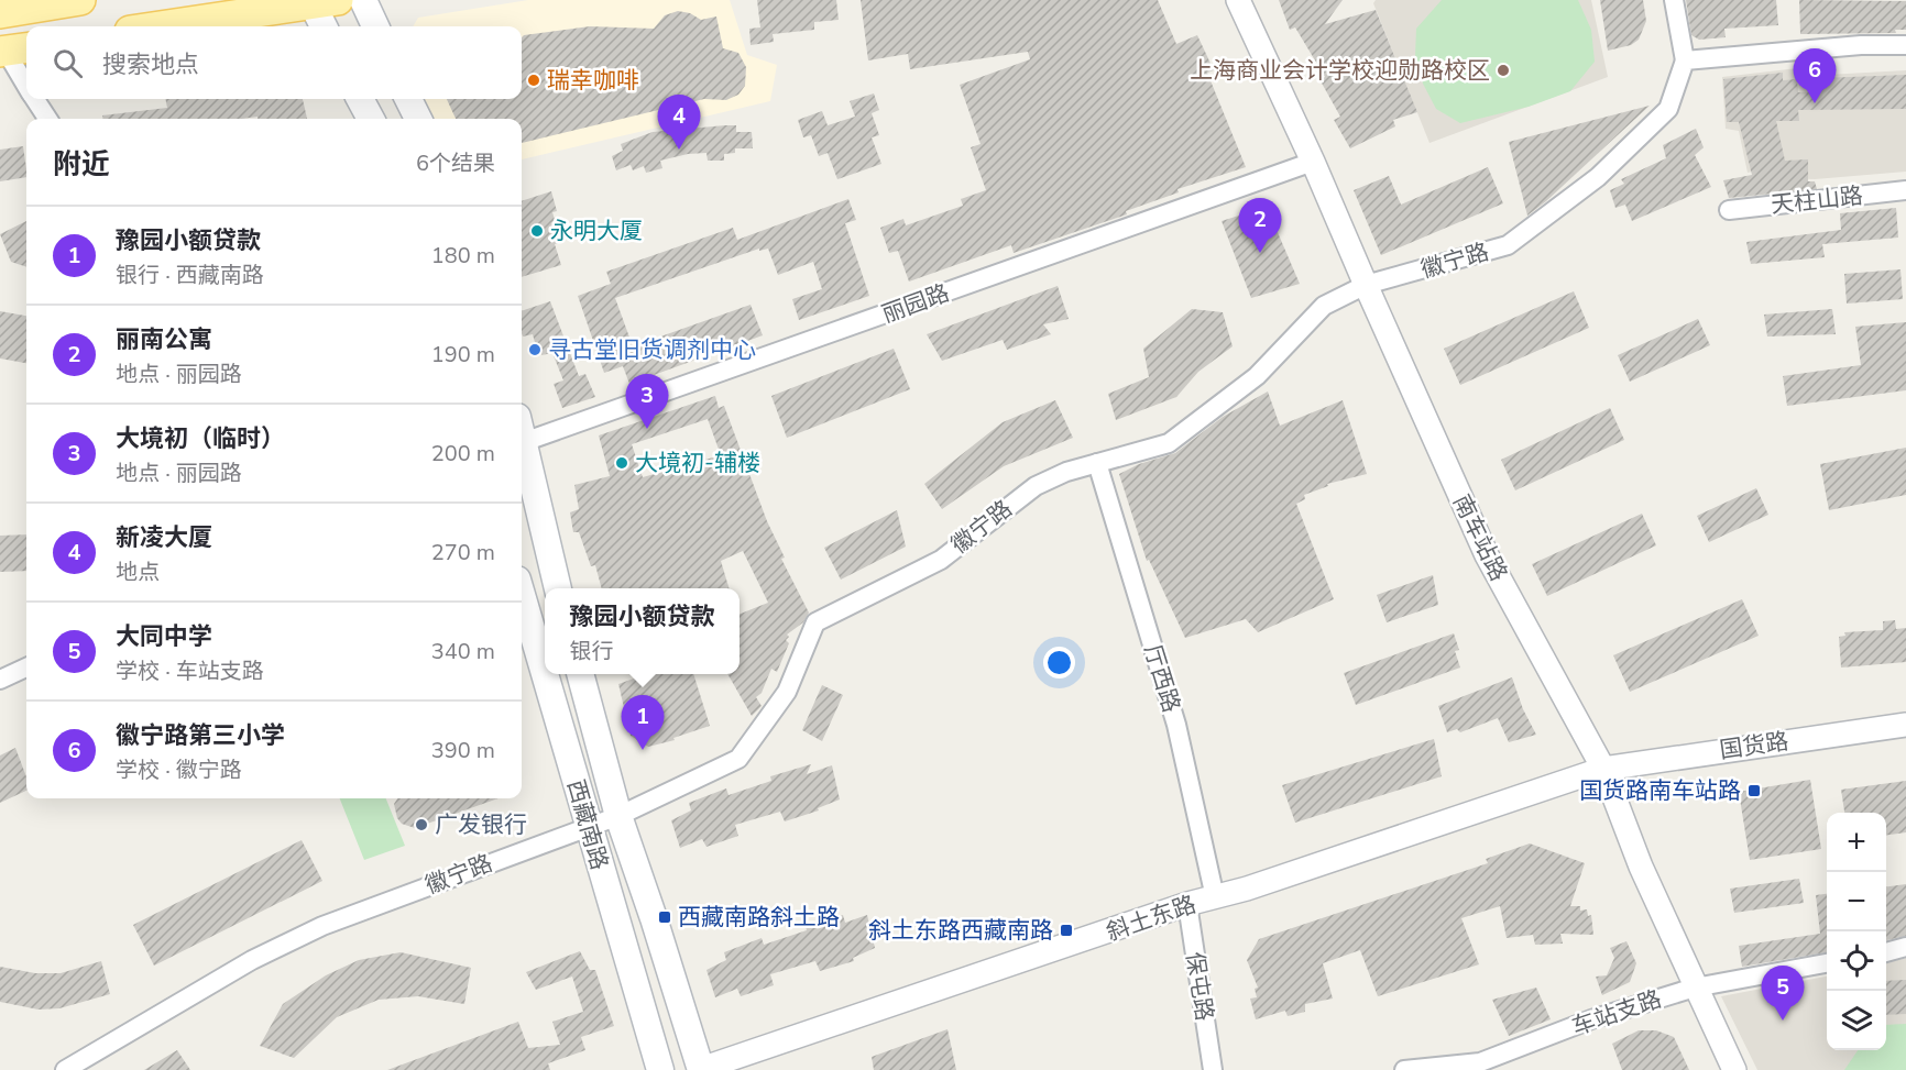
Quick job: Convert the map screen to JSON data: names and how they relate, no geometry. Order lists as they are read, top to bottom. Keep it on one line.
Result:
{"streets":{"main road":["西藏南路"],"street":["天柱山路","徽宁路","丽园路","南车站路","厅西路","国货路","斜土东路","保屯路","车站支路"]},"crossings":[["徽宁路","南车站路"],["徽宁路","厅西路"],["徽宁路","西藏南路"],["丽园路","南车站路"],["南车站路","国货路"],["南车站路","斜土东路"],["南车站路","车站支路"],["厅西路","斜土东路"],["国货路","斜土东路"],["西藏南路","斜土东路"],["斜土东路","保屯路"]],"places":{"other":["上海商业会计学校迎勋路校区","瑞幸咖啡","永明大厦","寻古堂旧货调剂中心","大境初-辅楼","广发银行"],"transit":["国货路南车站路","西藏南路斜土路","斜土东路西藏南路"]},"page":{"search":"搜索地点","pins":["6","4","2","3","1","5"],"heading":["附近","6个结果"],"list":[{"mark":"1","name":"豫园小额贷款","note":"银行 · 西藏南路","value":"180 m"},{"mark":"2","name":"丽南公寓","note":"地点 · 丽园路","value":"190 m"},{"mark":"3","name":"大境初（临时）","note":"地点 · 丽园路","value":"200 m"},{"mark":"4","name":"新凌大厦","note":"地点","value":"270 m"},{"mark":"5","name":"大同中学","note":"学校 · 车站支路","value":"340 m"},{"mark":"6","name":"徽宁路第三小学","note":"学校 · 徽宁路","value":"390 m"}],"popup":["豫园小额贷款","银行"],"map_buttons":["+","−"]}}
